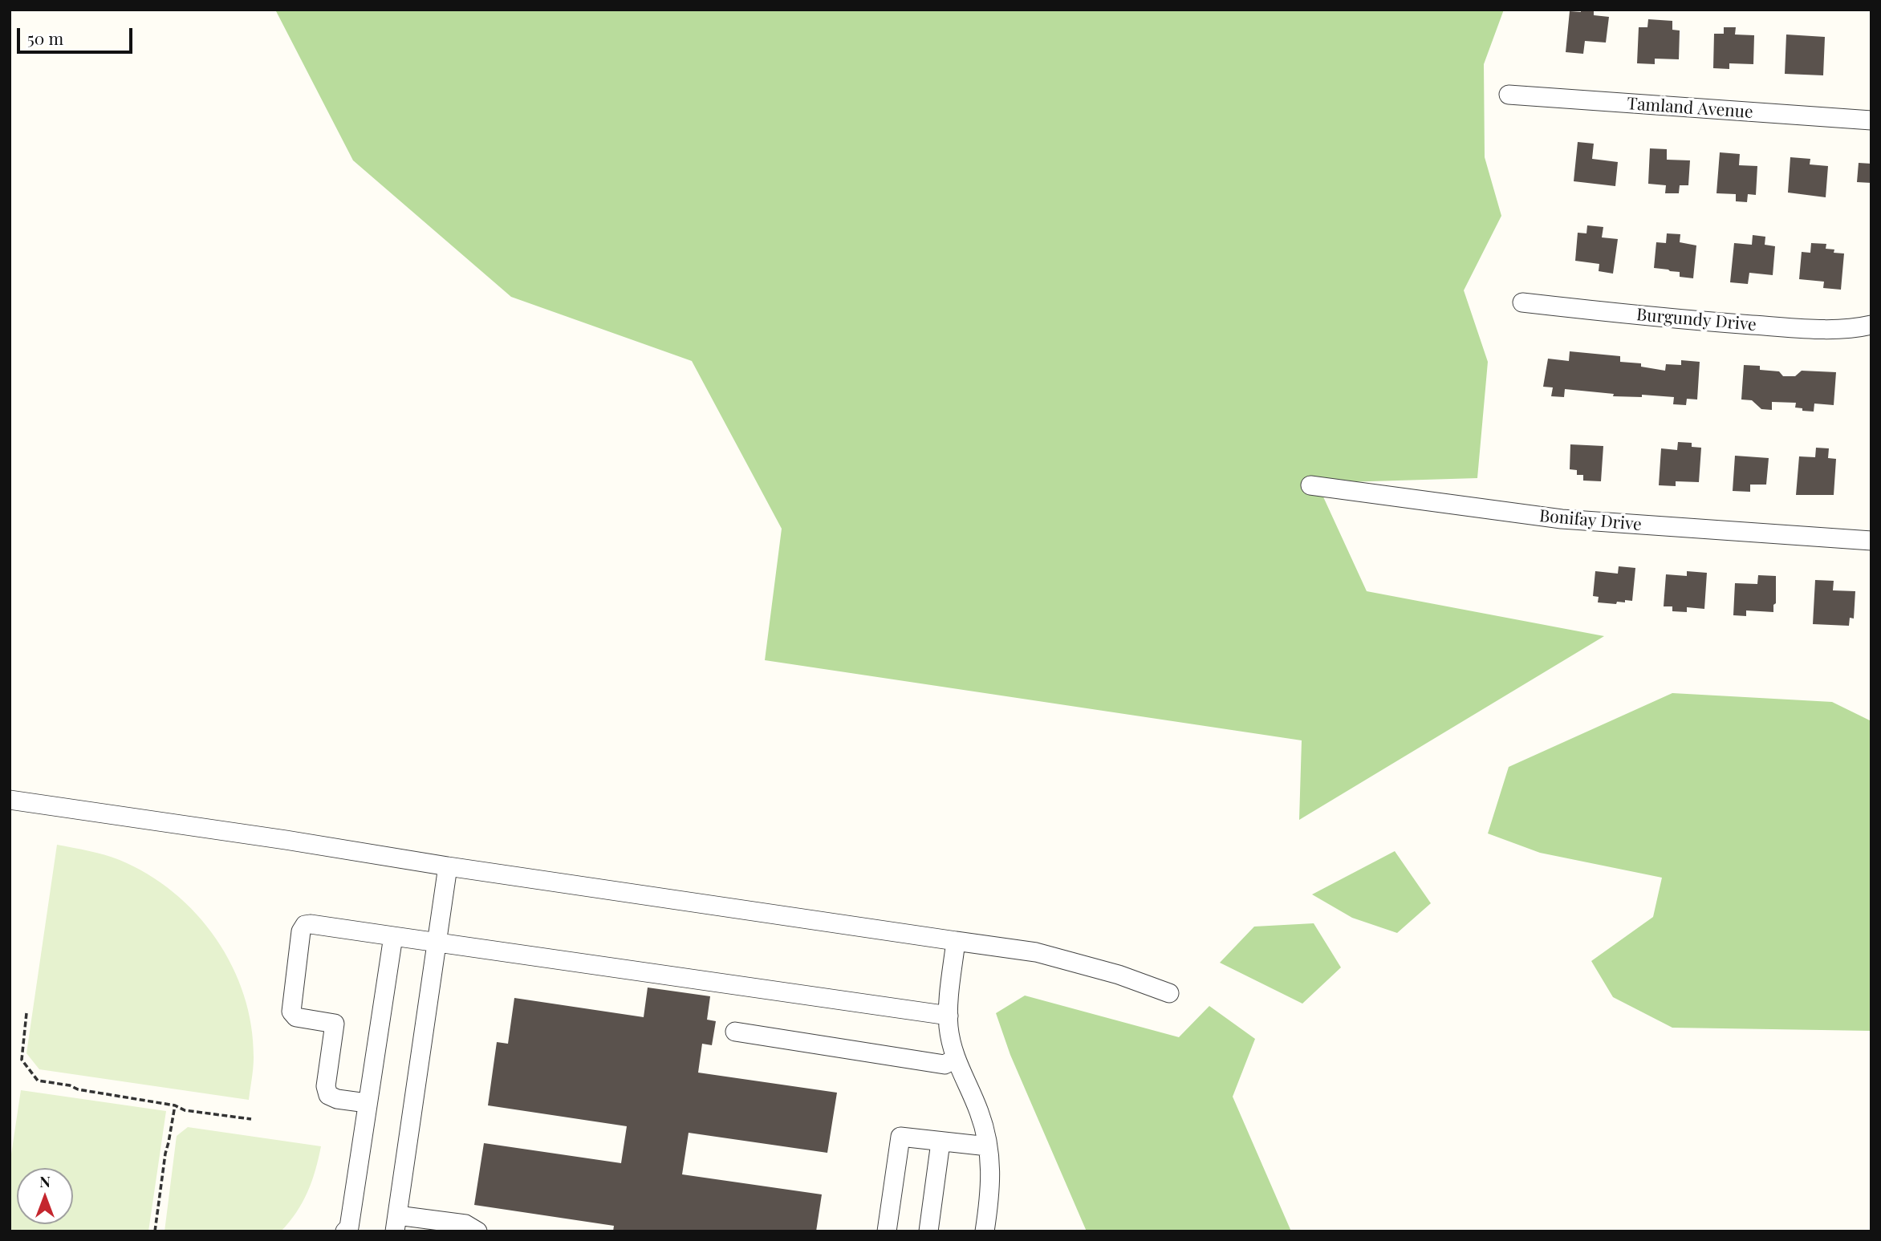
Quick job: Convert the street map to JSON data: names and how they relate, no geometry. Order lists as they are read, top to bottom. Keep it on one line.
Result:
{"streets":{"street":["Tamland Avenue","Burgundy Drive","Bonifay Drive"]},"scale_bar":"50 m","north":"top"}
